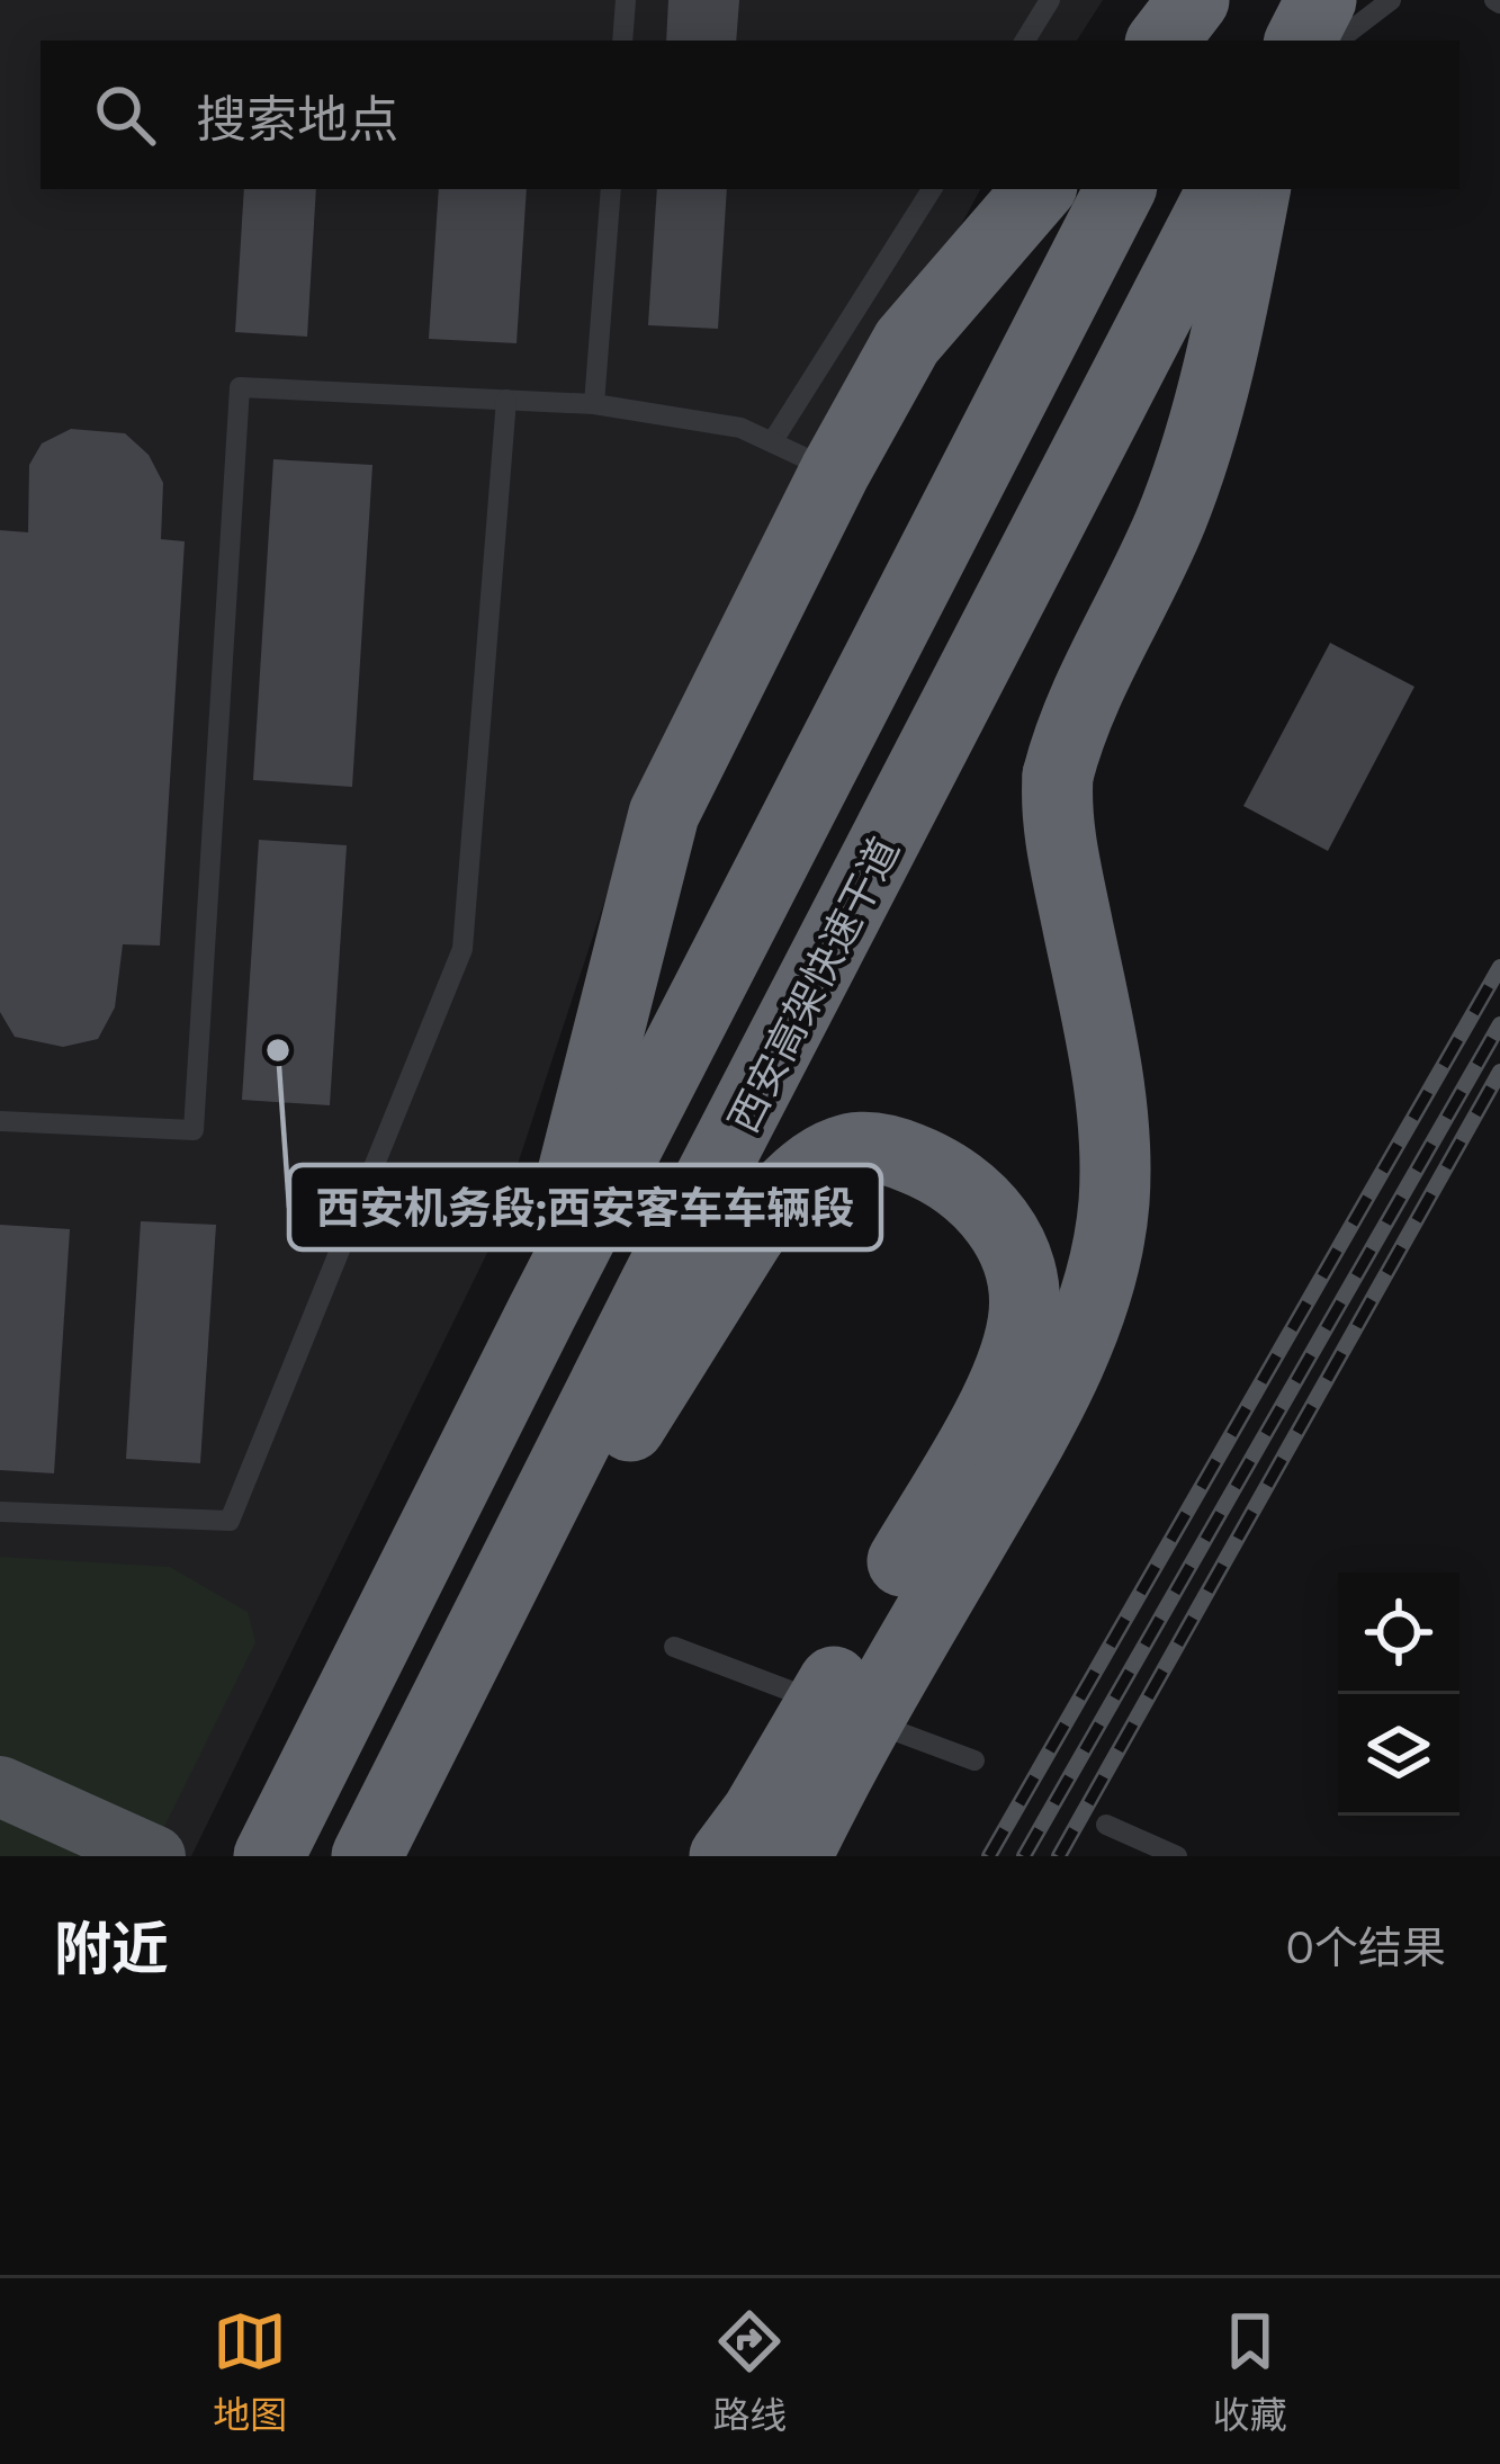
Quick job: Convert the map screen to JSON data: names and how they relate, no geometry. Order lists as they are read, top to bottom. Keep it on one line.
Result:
{"streets":{"highway":["西安高架快速干道"]},"places":["西安机务段;西安客车车辆段"],"page":{"search":"搜索地点","heading":["附近","0个结果"],"nav":["地图","路线","收藏"]}}
